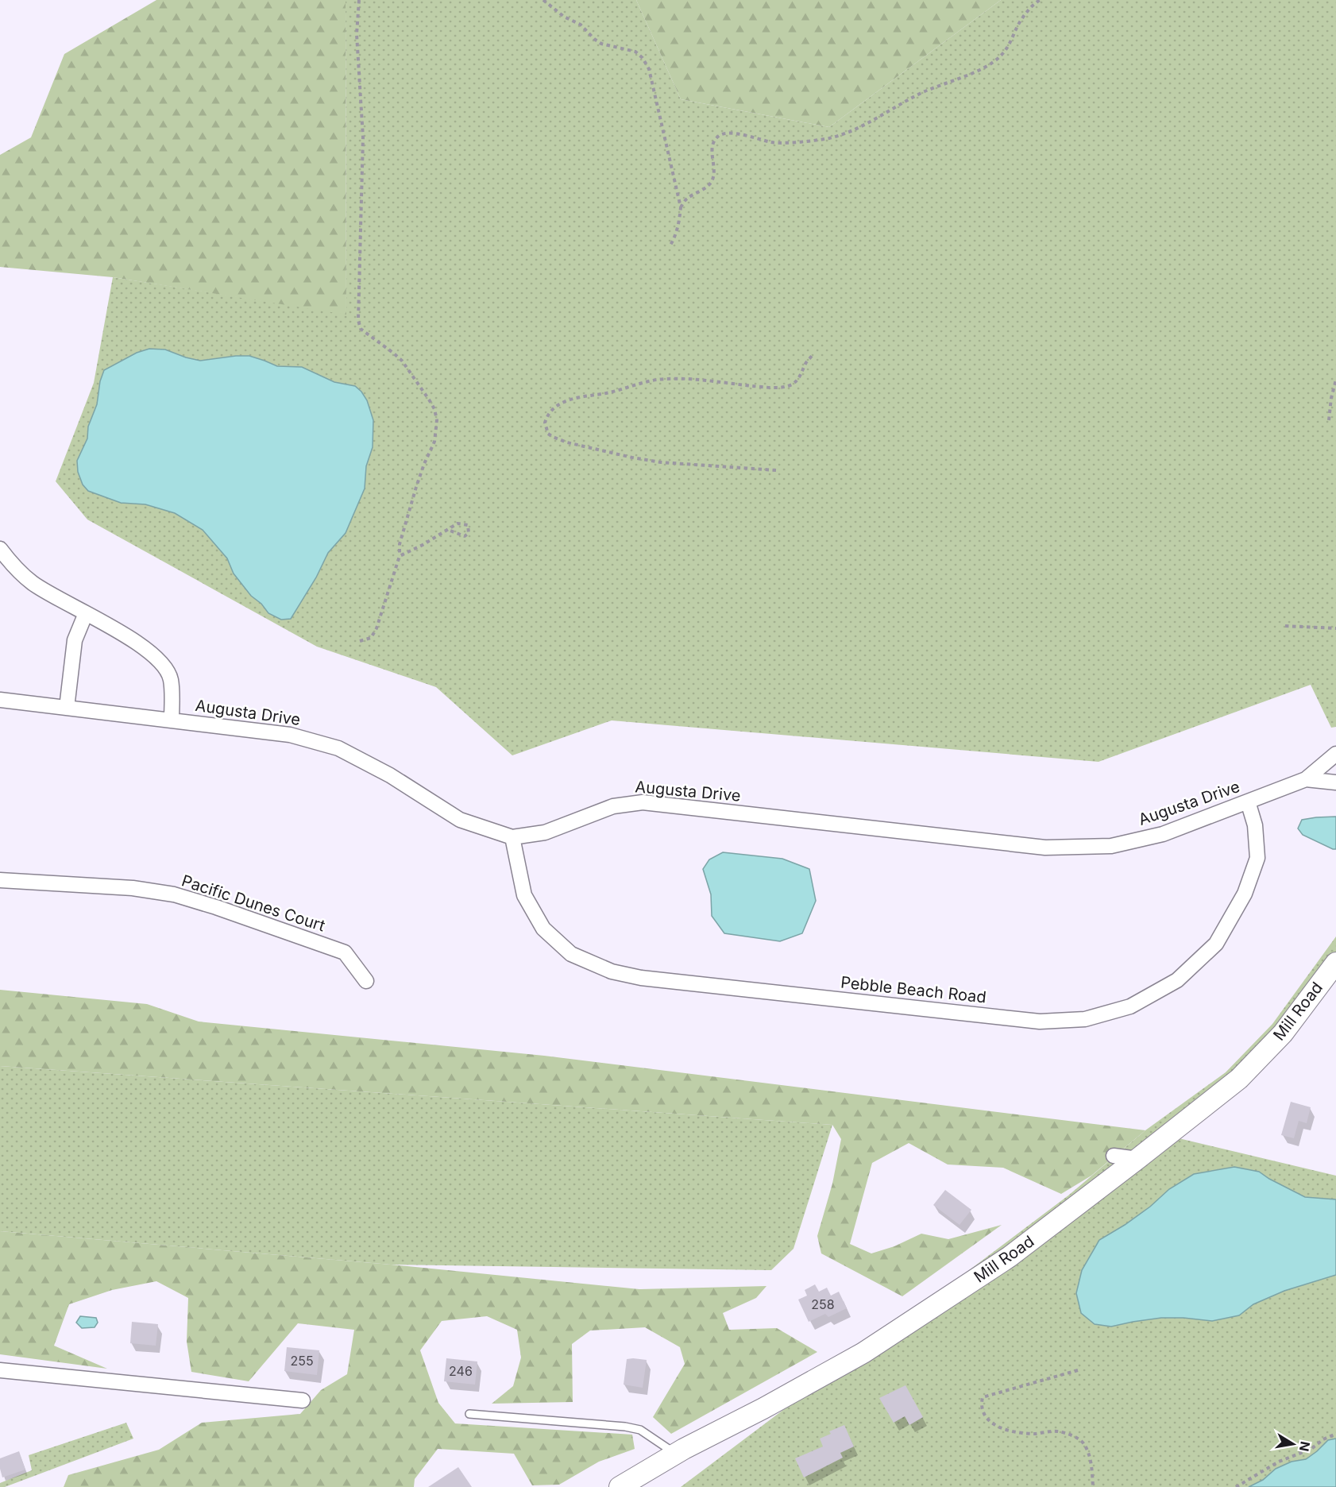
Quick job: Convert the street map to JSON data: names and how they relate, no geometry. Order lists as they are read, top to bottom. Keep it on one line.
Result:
{"streets":{"main road":["Mill Road"],"street":["Augusta Drive","Pacific Dunes Court","Pebble Beach Road"]},"crossings":[["Augusta Drive","Pebble Beach Road"]],"house_numbers":["258","255","246"],"north":"right"}
